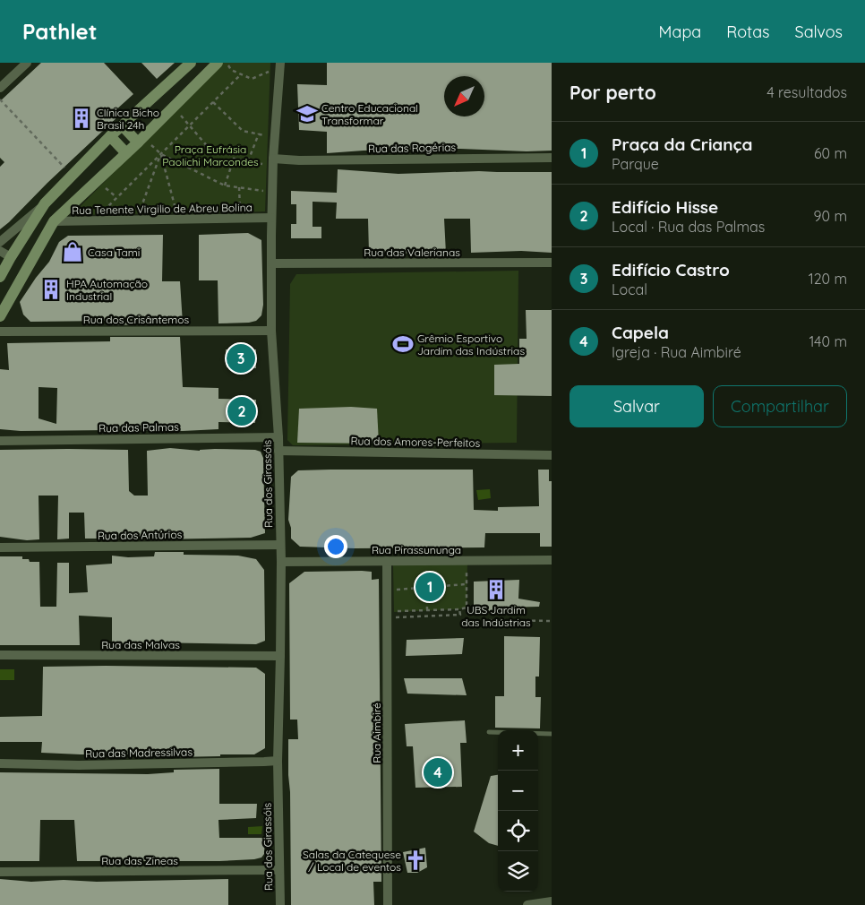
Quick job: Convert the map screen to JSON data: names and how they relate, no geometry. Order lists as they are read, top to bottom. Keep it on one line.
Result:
{"streets":{"street":["Rua das Rogérias","Rua Tenente Virgilio de Abreu Bolina","Rua das Valerianas","Rua dos Crisântemos","Rua das Palmas","Rua dos Amores-Perfeitos","Rua dos Girassóis","Rua dos Antúrios","Rua Pirassununga","Rua das Malvas","Rua Aimbiré","Rua das Madressilvas","Rua das Zineas"]},"crossings":[["Rua das Rogérias","Rua dos Girassóis"],["Rua Tenente Virgilio de Abreu Bolina","Rua dos Girassóis"],["Rua das Valerianas","Rua dos Girassóis"],["Rua dos Crisântemos","Rua dos Girassóis"],["Rua das Palmas","Rua dos Girassóis"],["Rua dos Amores-Perfeitos","Rua dos Girassóis"],["Rua dos Girassóis","Rua dos Antúrios"],["Rua dos Girassóis","Rua Pirassununga"],["Rua dos Girassóis","Rua das Malvas"],["Rua dos Girassóis","Rua das Madressilvas"],["Rua dos Girassóis","Rua das Zineas"],["Rua Pirassununga","Rua Aimbiré"]],"parks":["Praça Eufrásia Paolichi Marcondes"],"places":{"school or university":["Centro Educacional Transformar"],"building":["Clínica Bicho Brasil 24h","HPA Automação Industrial","UBS Jardim das Indústrias"],"shop":["Casa Tami"],"sports":["Grêmio Esportivo Jardim das Indústrias"],"church":["Salas da Catequese / Local de eventos"]},"north":"bottom left","page":{"header":"Pathlet","nav":["Mapa","Rotas","Salvos"],"heading":["Por perto","4 resultados"],"list":[{"mark":"1","name":"Praça da Criança","note":"Parque","value":"60 m"},{"mark":"2","name":"Edifício Hisse","note":"Local · Rua das Palmas","value":"90 m"},{"mark":"3","name":"Edifício Castro","note":"Local","value":"120 m"},{"mark":"4","name":"Capela","note":"Igreja · Rua Aimbiré","value":"140 m"}],"pins":["3","2","1","4"],"buttons":["Salvar","Compartilhar"],"map_buttons":["+","−"]}}
